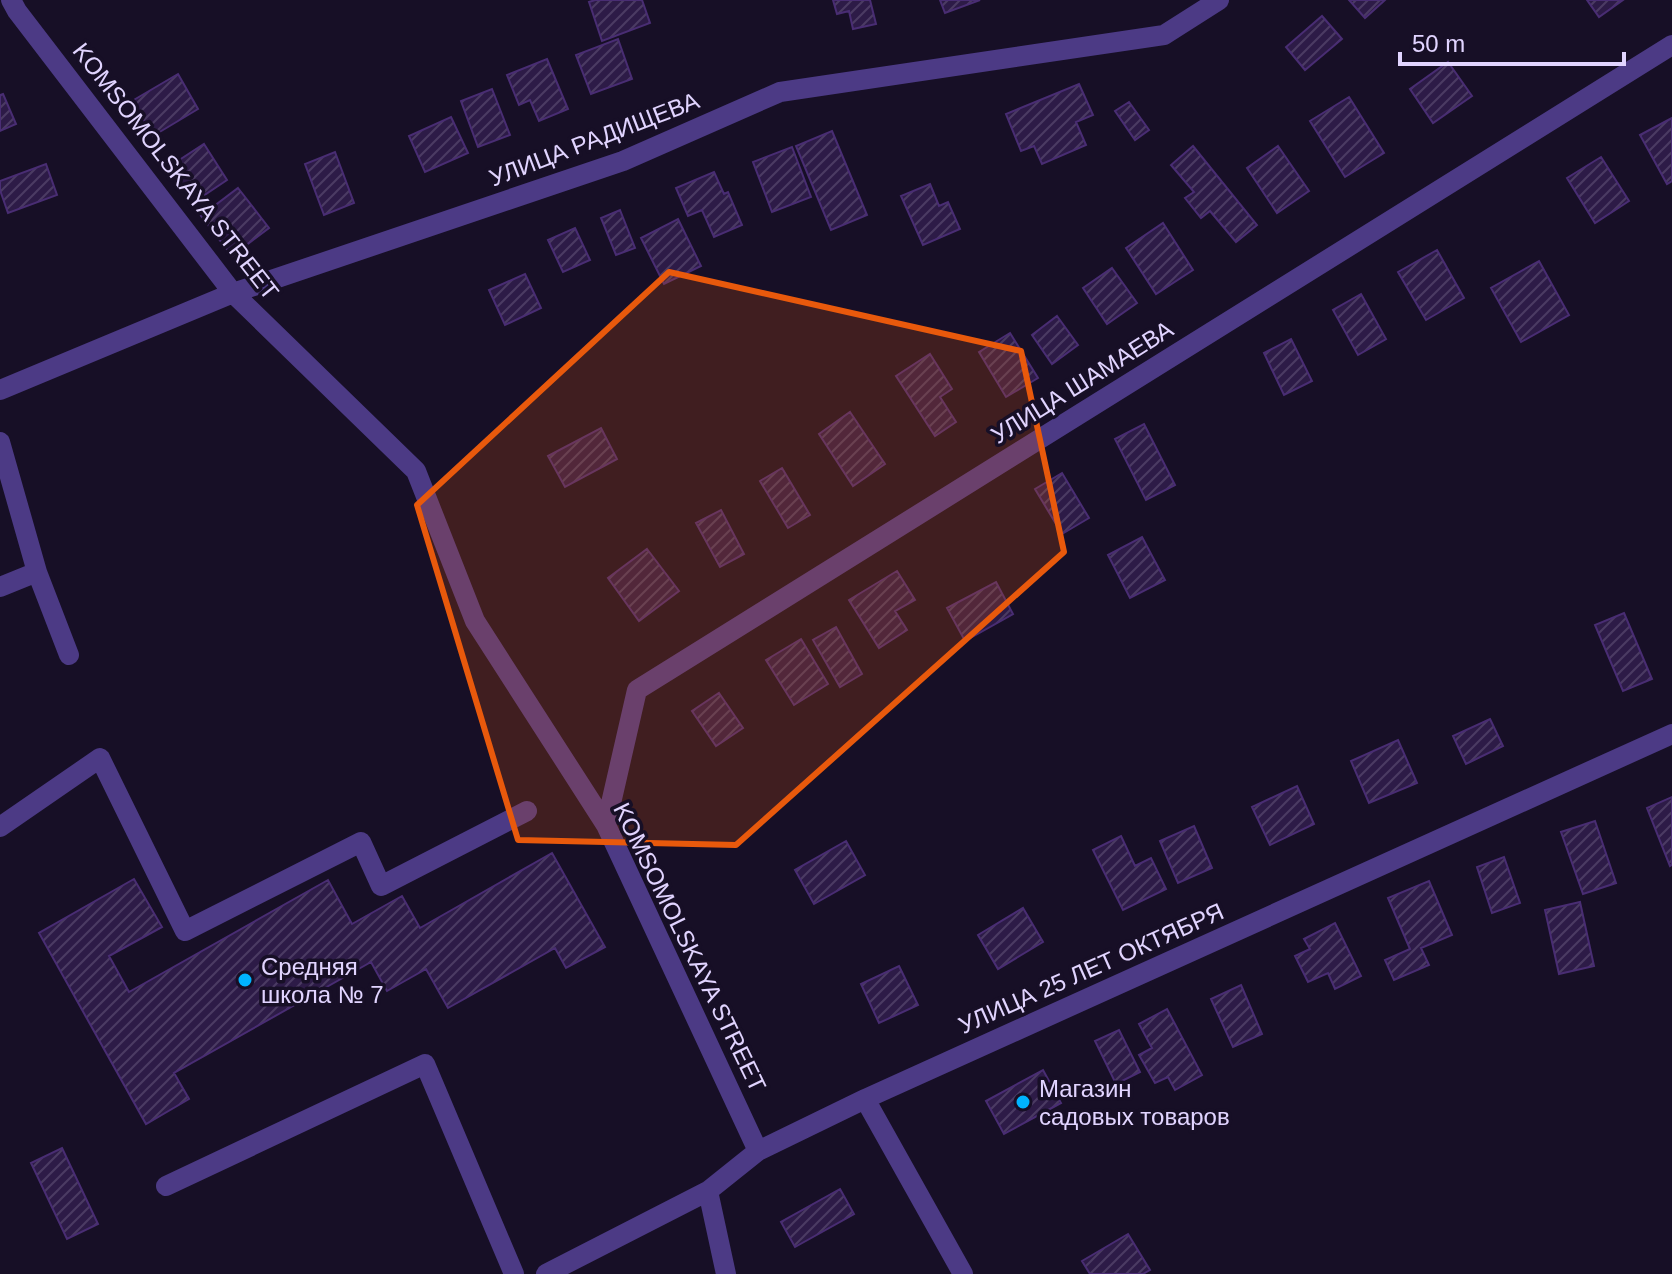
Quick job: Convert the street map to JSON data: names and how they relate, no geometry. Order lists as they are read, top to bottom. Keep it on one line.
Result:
{"streets":{"street":["УЛИЦА РАДИЩЕВА","KOMSOMOLSKAYA STREET","УЛИЦА ШАМАЕВА","УЛИЦА 25 ЛЕТ ОКТЯБРЯ"]},"crossings":[["УЛИЦА РАДИЩЕВА","KOMSOMOLSKAYA STREET"],["KOMSOMOLSKAYA STREET","УЛИЦА ШАМАЕВА"],["KOMSOMOLSKAYA STREET","УЛИЦА 25 ЛЕТ ОКТЯБРЯ"]],"places":["Средняя школа № 7","Магазин садовых товаров"],"scale_bar":"50 m"}
